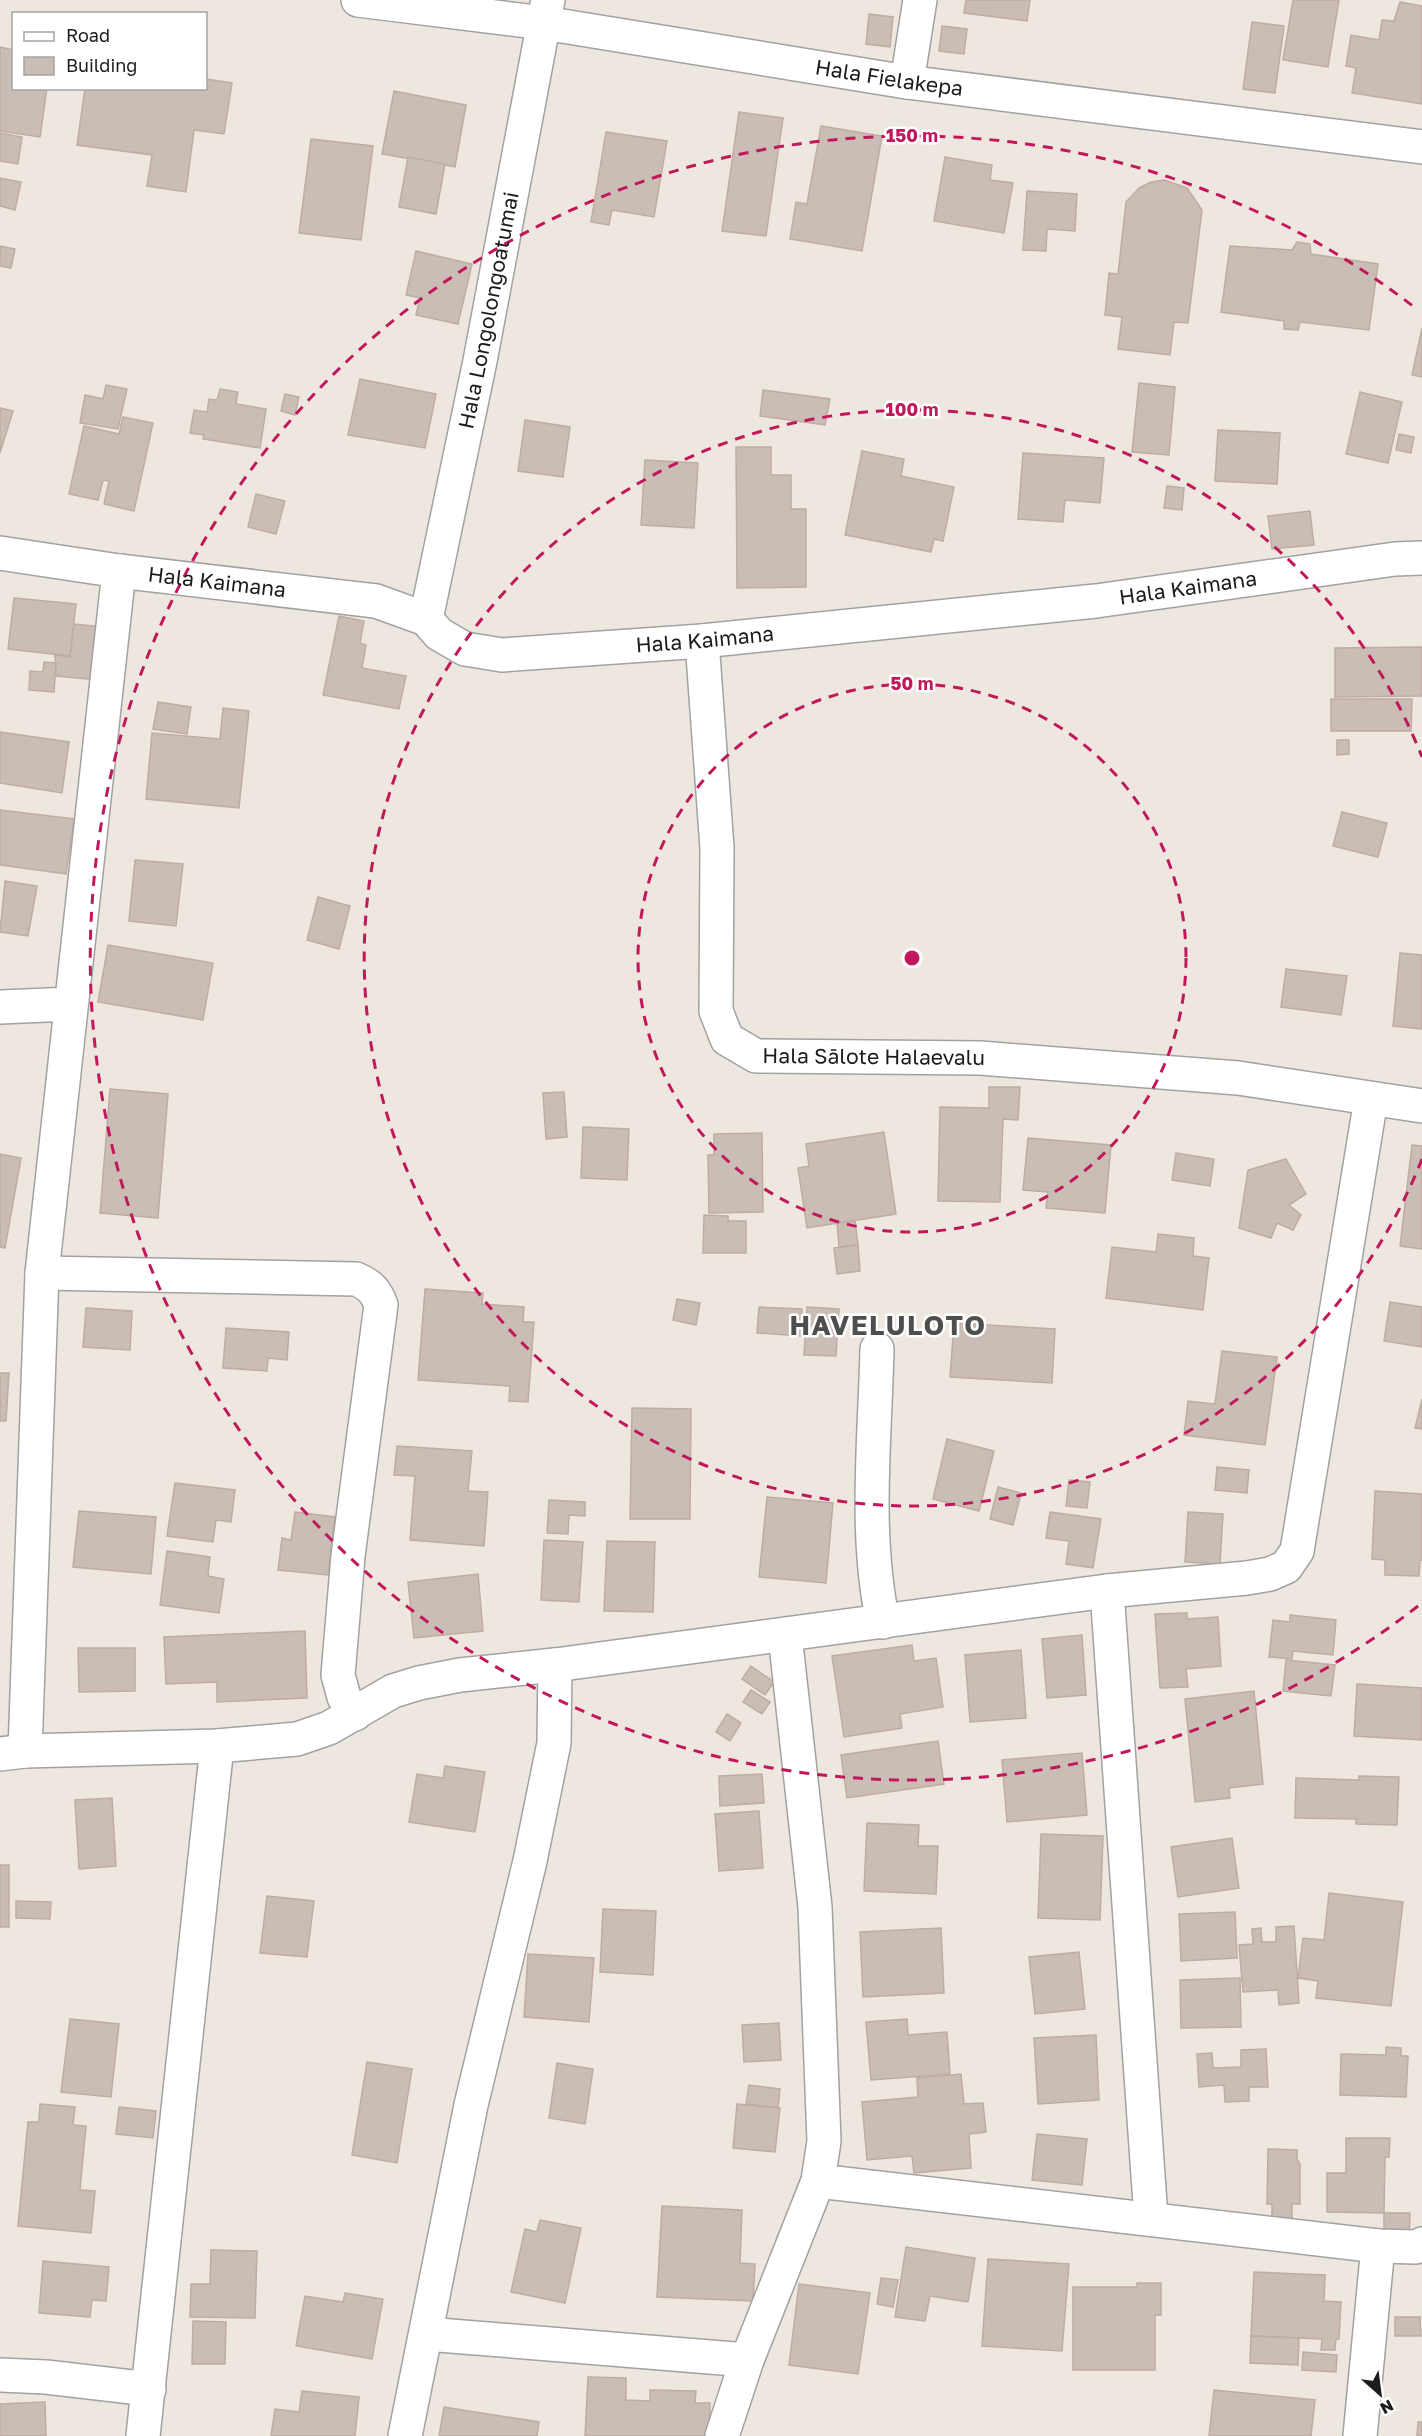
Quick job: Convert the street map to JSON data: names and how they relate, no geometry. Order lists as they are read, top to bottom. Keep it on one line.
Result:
{"streets":{"street":["Hala Fielakepa","Hala Longolongoatumai","Hala Kaimana","Hala Sālote Halaevalu"]},"crossings":[["Hala Fielakepa","Hala Longolongoatumai"],["Hala Longolongoatumai","Hala Kaimana"],["Hala Kaimana","Hala Sālote Halaevalu"]],"districts":["HAVELULOTO"],"legend":["Road","Building"],"north":"bottom right","rings":["150 m","100 m","50 m"]}
